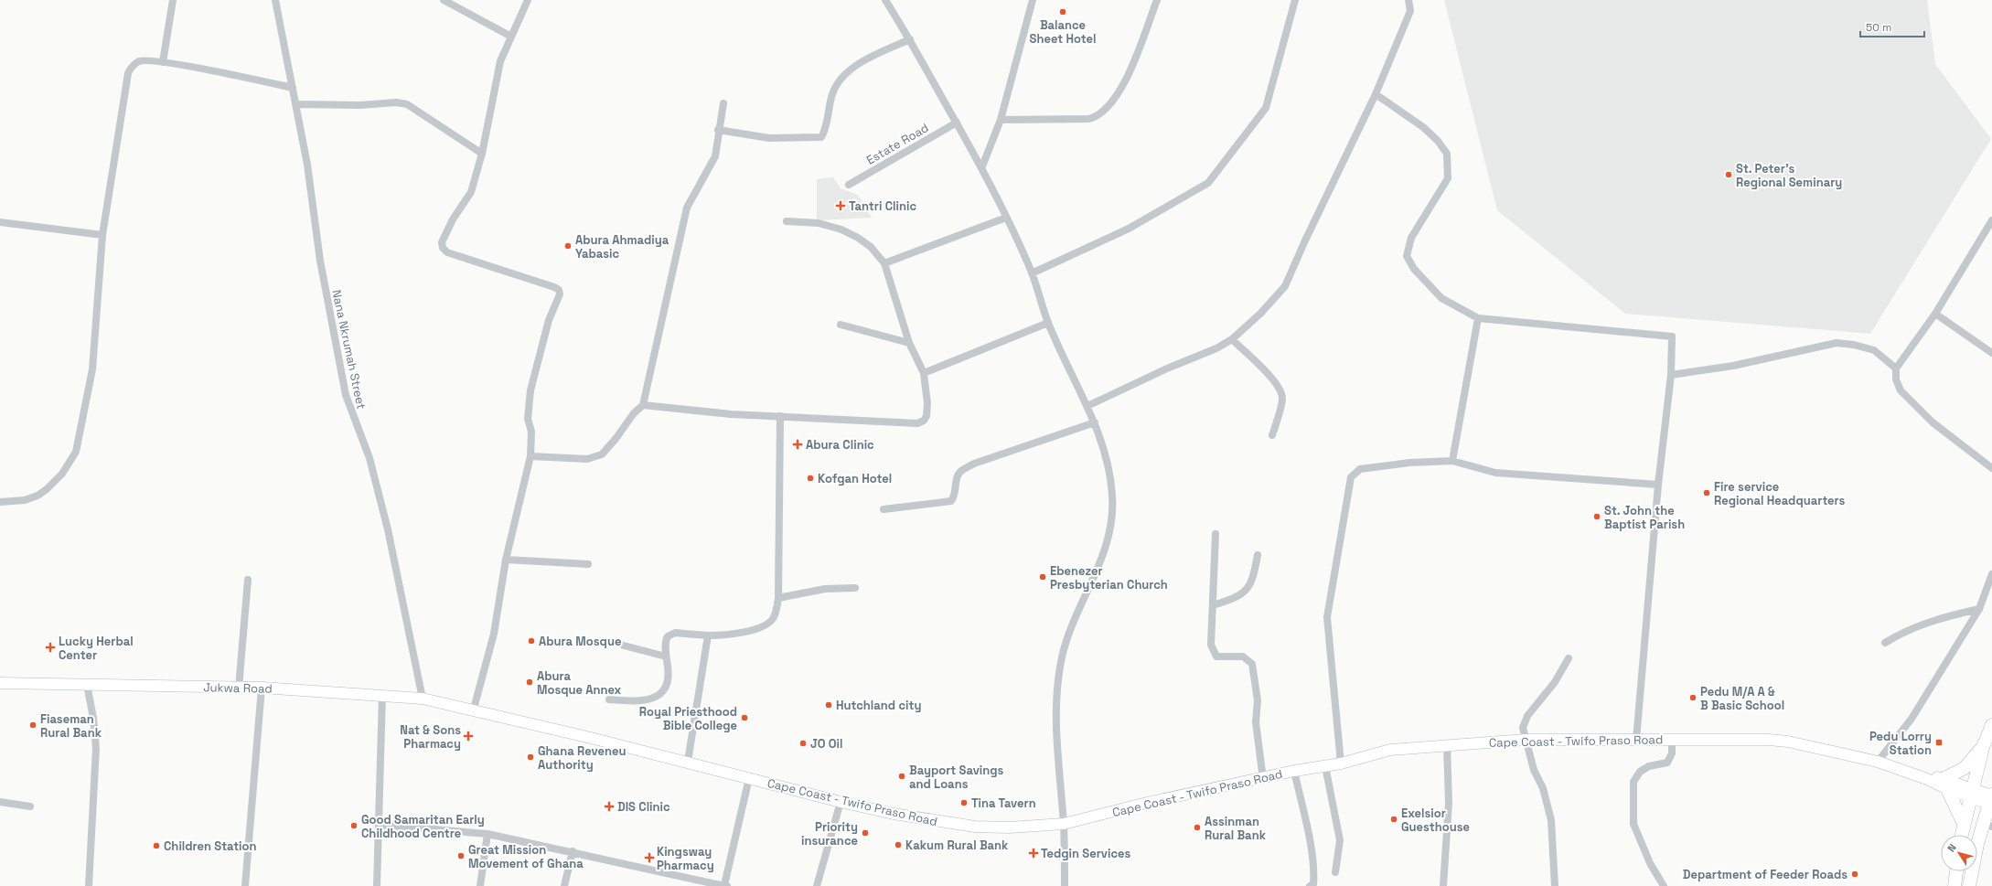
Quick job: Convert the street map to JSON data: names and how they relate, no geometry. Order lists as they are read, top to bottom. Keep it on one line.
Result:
{"streets":{"main road":["Jukwa Road","Cape Coast - Twifo Praso Road"],"street":["Estate Road","Nana Nkrumah Street"]},"crossings":[["Nana Nkrumah Street","Jukwa Road"],["Jukwa Road","Cape Coast - Twifo Praso Road"]],"places":{"other":["Balance Sheet Hotel","St. Peter’s Regional Seminary","Abura Ahmadiya Yabasic","Kofgan Hotel","Fire service Regional Headquarters","St. John the Baptist Parish","Ebenezer Presbyterian Church","Abura Mosque","Abura Mosque Annex","Pedu M/A A & B Basic School","Hutchland city","Royal Priesthood Bible College","Fiaseman Rural Bank","JO Oil","Ghana Reveneu Authority","Bayport Savings and Loans","Tina Tavern","Exelsior Guesthouse","Good Samaritan Early Childhood Centre","Assinman Rural Bank","Priority insurance","Kakum Rural Bank","Children Station","Great Mission Movement of Ghana","Department of Feeder Roads"],"health":["Tantri Clinic","Abura Clinic","Lucky Herbal Center","Nat & Sons Pharmacy","DIS Clinic","Tedgin Services","Kingsway Pharmacy"],"transit":["Pedu Lorry Station"]},"scale_bar":"50 m","north":"top left"}
